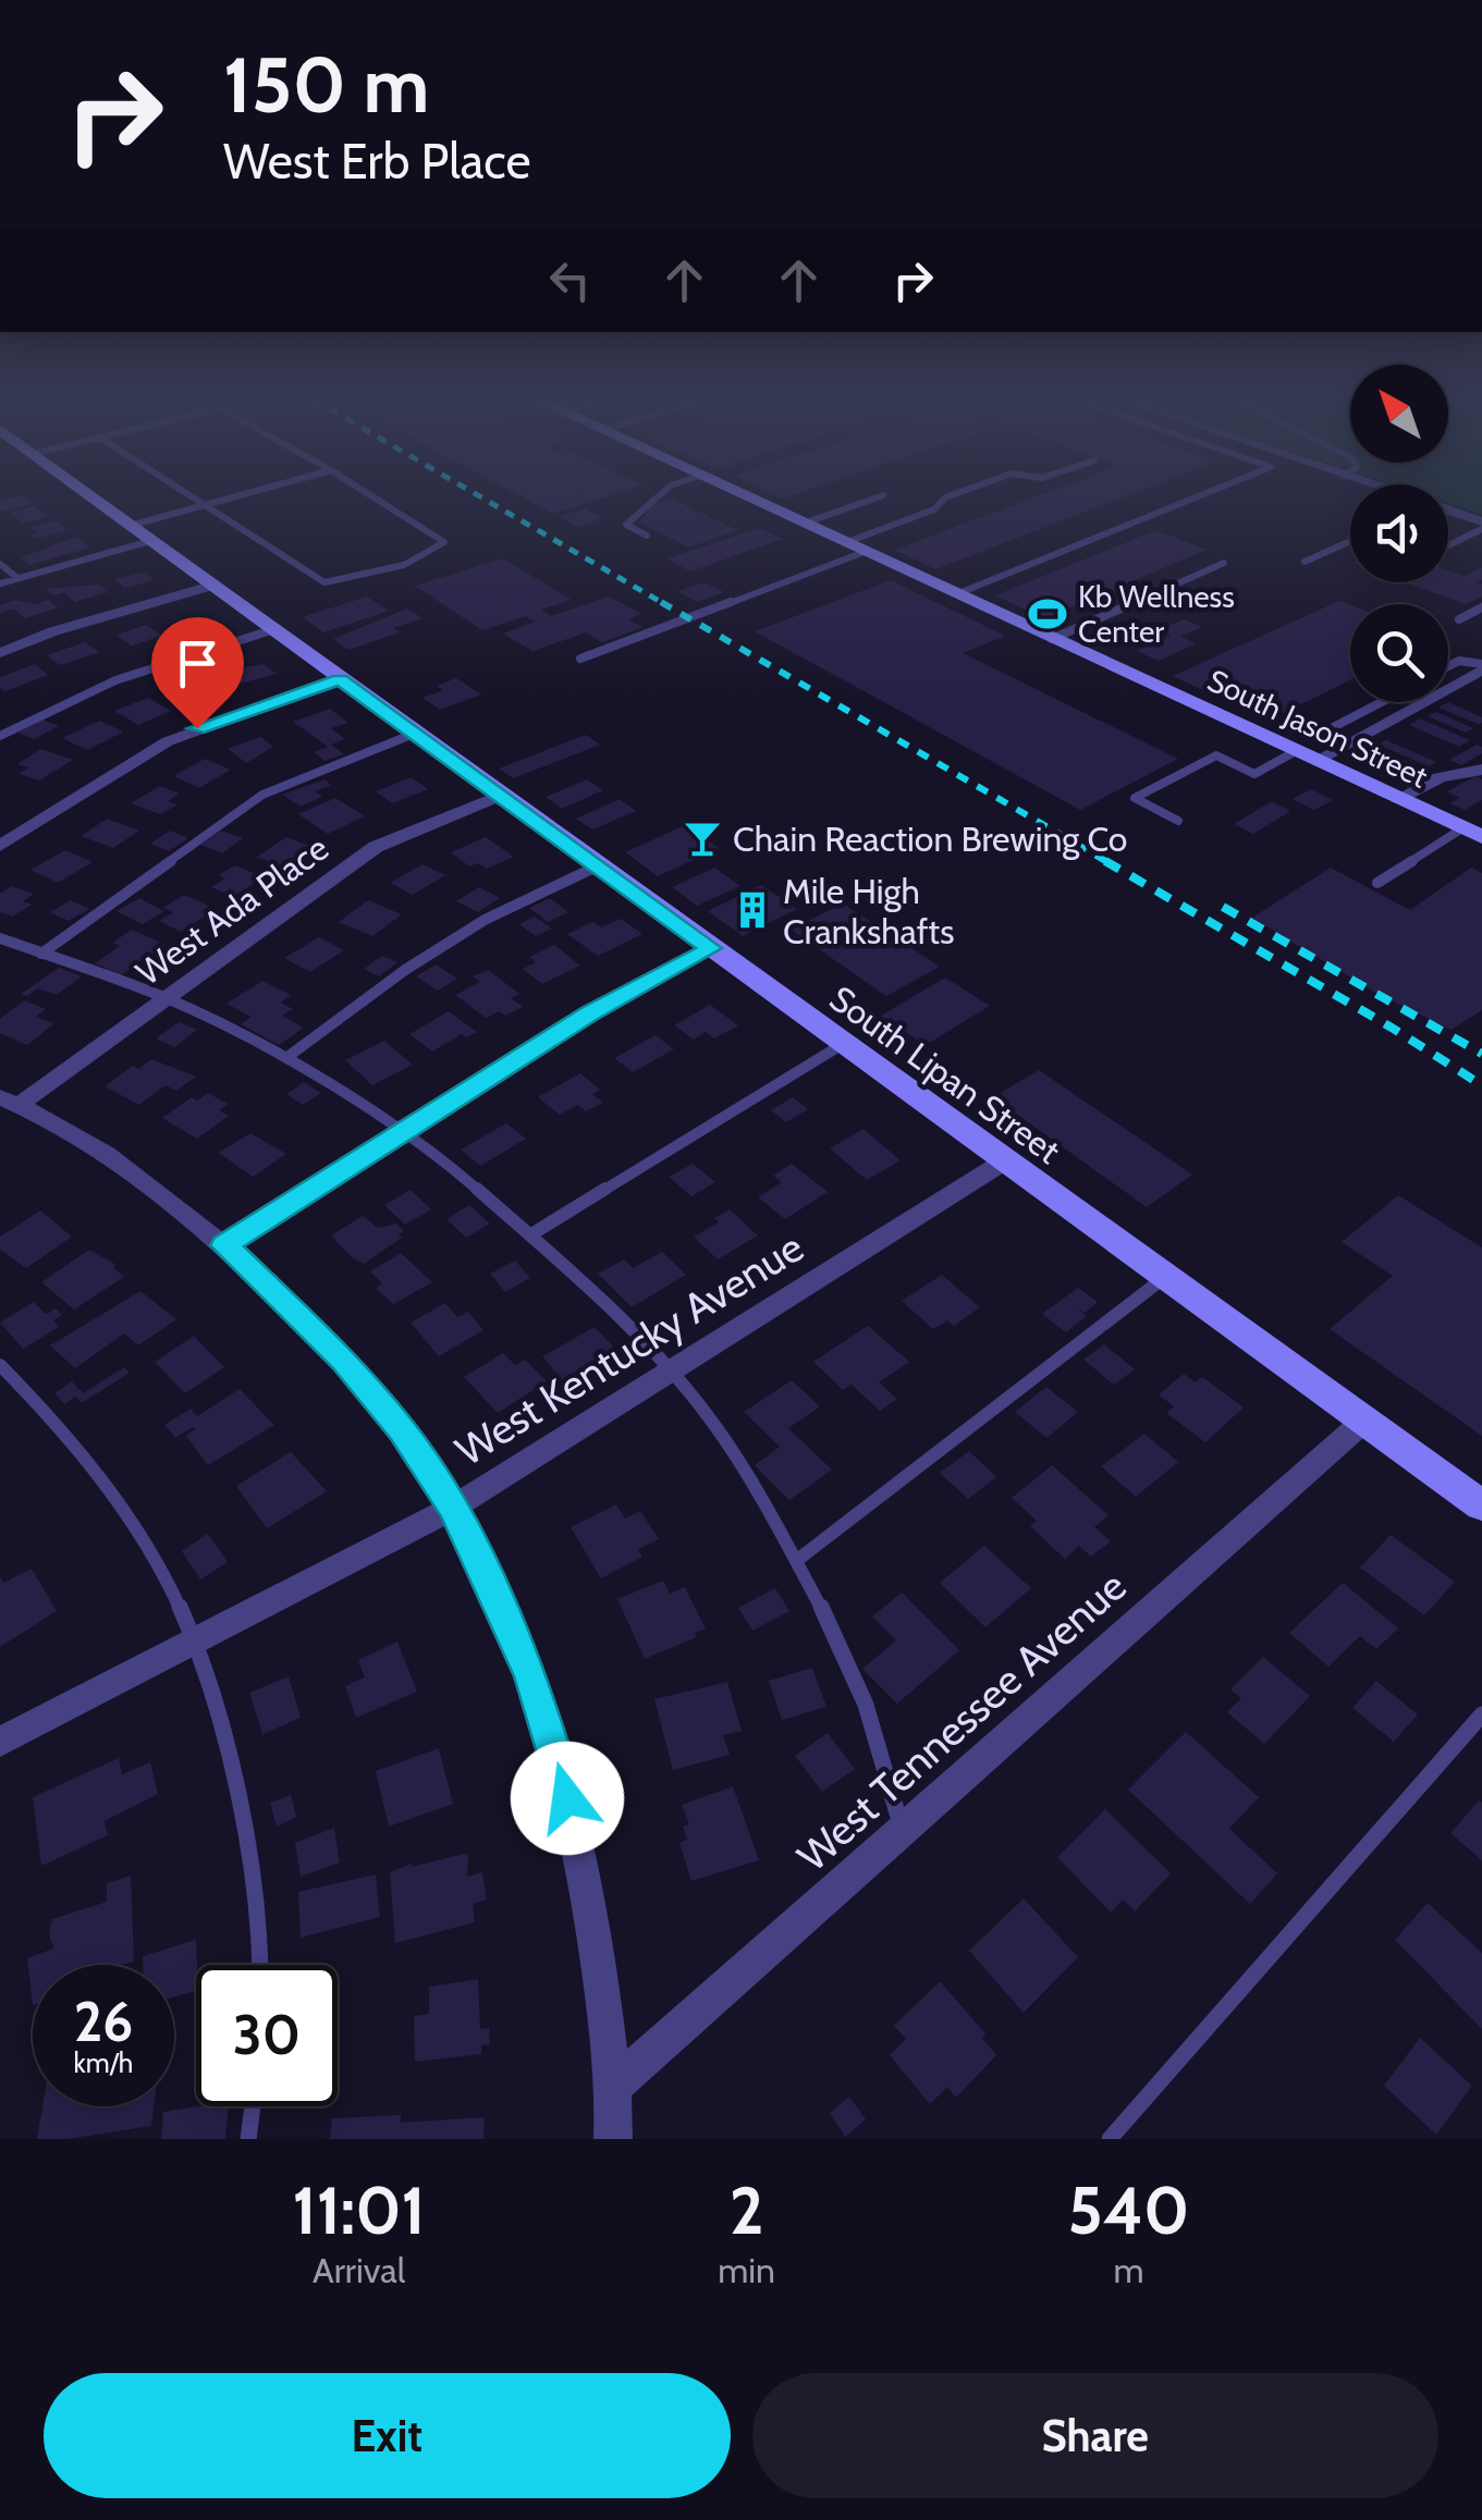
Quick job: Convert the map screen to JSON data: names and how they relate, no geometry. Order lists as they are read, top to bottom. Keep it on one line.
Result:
{"streets":{"street":["South Jason Street","West Ada Place","South Lipan Street","West Kentucky Avenue","West Tennessee Avenue"]},"crossings":[["West Ada Place","South Lipan Street"],["South Lipan Street","West Kentucky Avenue"],["South Lipan Street","West Tennessee Avenue"]],"places":{"sports":["Kb Wellness Center"],"bar":["Chain Reaction Brewing Co"],"building":["Mile High Crankshafts"]},"north":"top left","page":{"turn":["150 m","West Erb Place"],"speed":"26 km/h","limit":"30","eta":["11:01","Arrival","2","min","540","m"],"buttons":["Exit","Share"]}}
